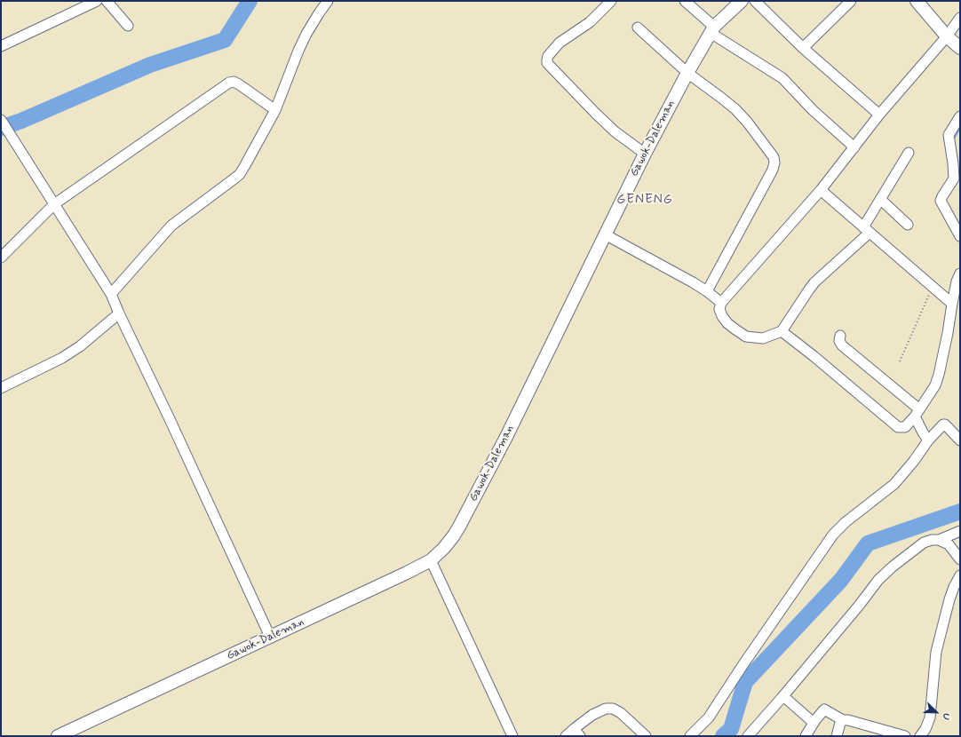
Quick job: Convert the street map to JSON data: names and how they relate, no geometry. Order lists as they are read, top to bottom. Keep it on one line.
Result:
{"streets":{"street":["Gawok-Daleman"]},"districts":["GENENG"],"north":"bottom right"}
